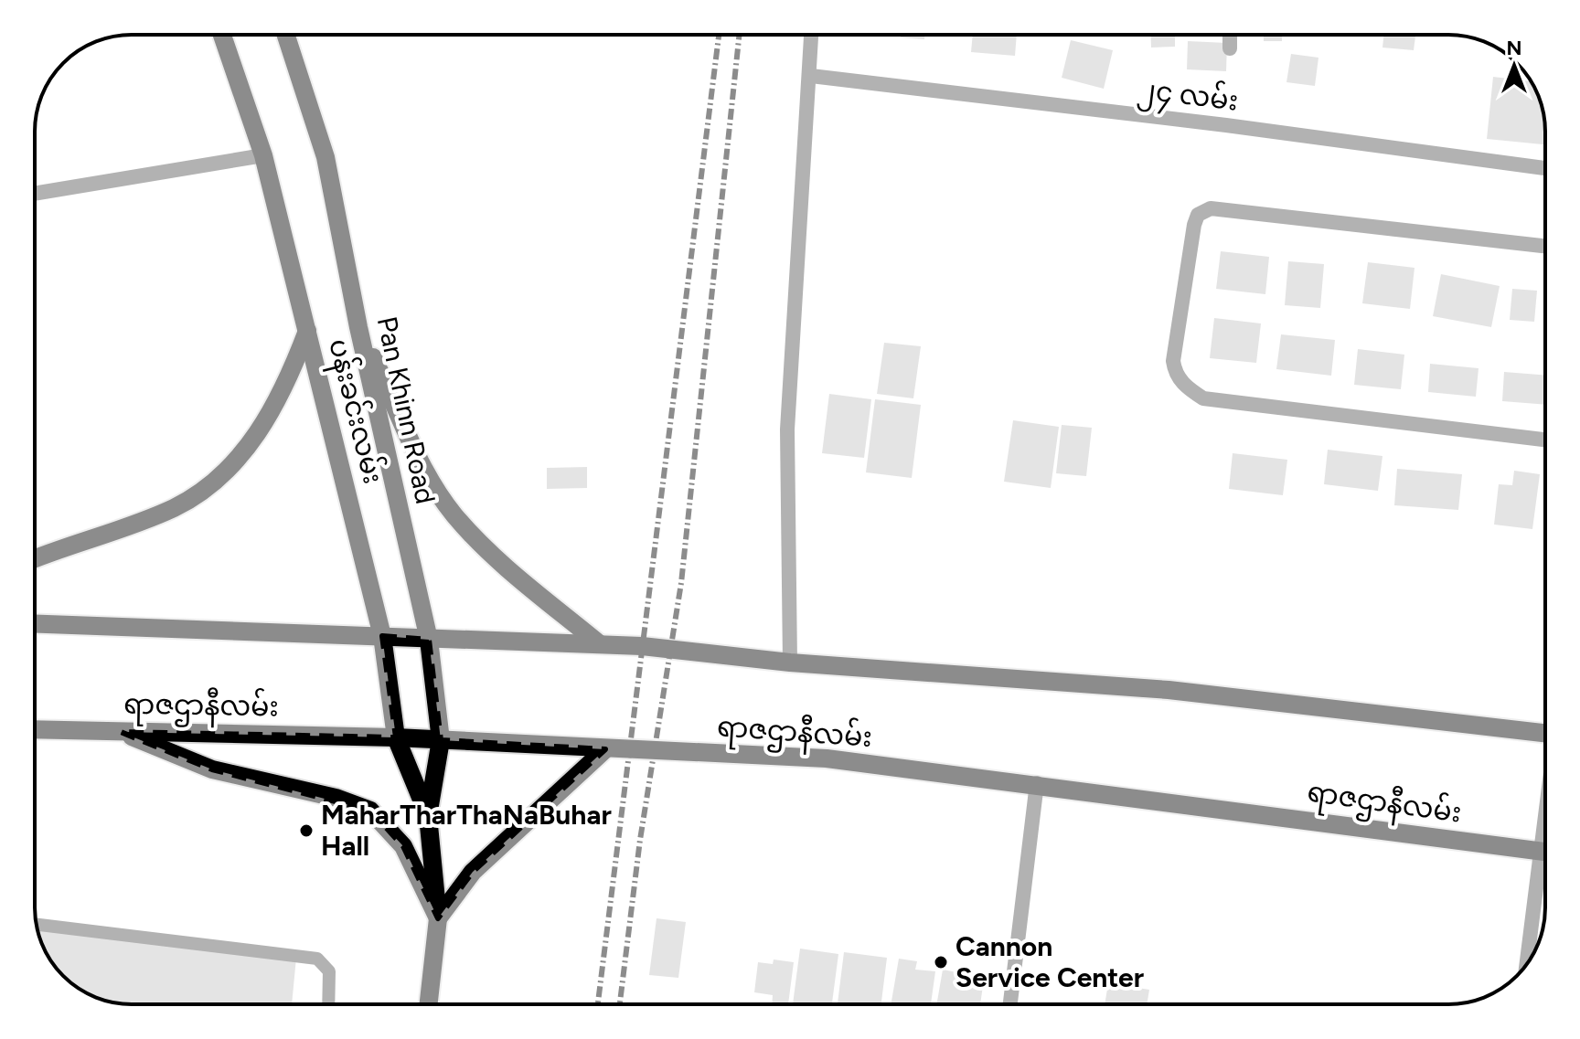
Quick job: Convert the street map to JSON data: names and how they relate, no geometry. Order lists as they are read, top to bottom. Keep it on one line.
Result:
{"streets":{"main road":["Pan Khinn Road","ပန်းခင်းလမ်း","ရာဇဌာနီလမ်း"],"street":["၂၄ လမ်း"]},"crossings":[["Pan Khinn Road","ပန်းခင်းလမ်း"],["Pan Khinn Road","ရာဇဌာနီလမ်း"],["ပန်းခင်းလမ်း","ရာဇဌာနီလမ်း"]],"places":["MaharTharThaNaBuhar Hall","Cannon Service Center"],"north":"top"}
